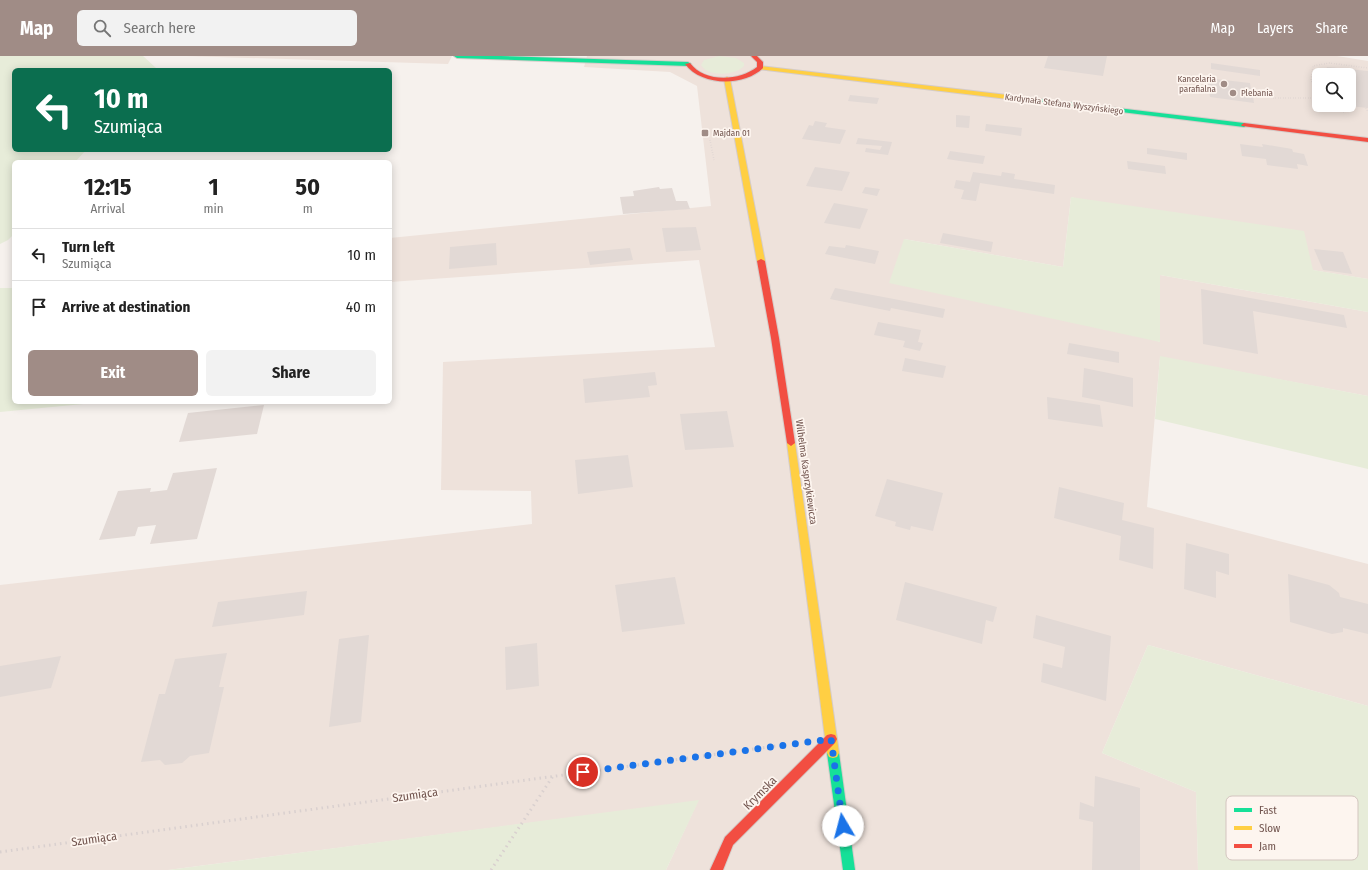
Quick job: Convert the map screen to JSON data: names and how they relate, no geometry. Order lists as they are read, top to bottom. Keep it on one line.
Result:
{"streets":{"street":["Kardynała Stefana Wyszyńskiego","Wilhelma Kasprzykiewicza","Krymska"],"path":["Szumiąca"]},"crossings":[["Wilhelma Kasprzykiewicza","Krymska"]],"places":{"other":["Kancelaria parafialna","Plebania"],"transit":["Majdan 01"]},"legend":["Fast","Slow","Jam"],"page":{"header":"Map","search":"Search here","nav":["Map","Layers","Share"],"turn":["10 m","Szumiąca"],"eta":["12:15","Arrival","1","min","50","m"],"list":[{"name":"Turn left","note":"Szumiąca","value":"10 m"},{"name":"Arrive at destination","value":"40 m"}],"buttons":["Exit","Share"]}}
